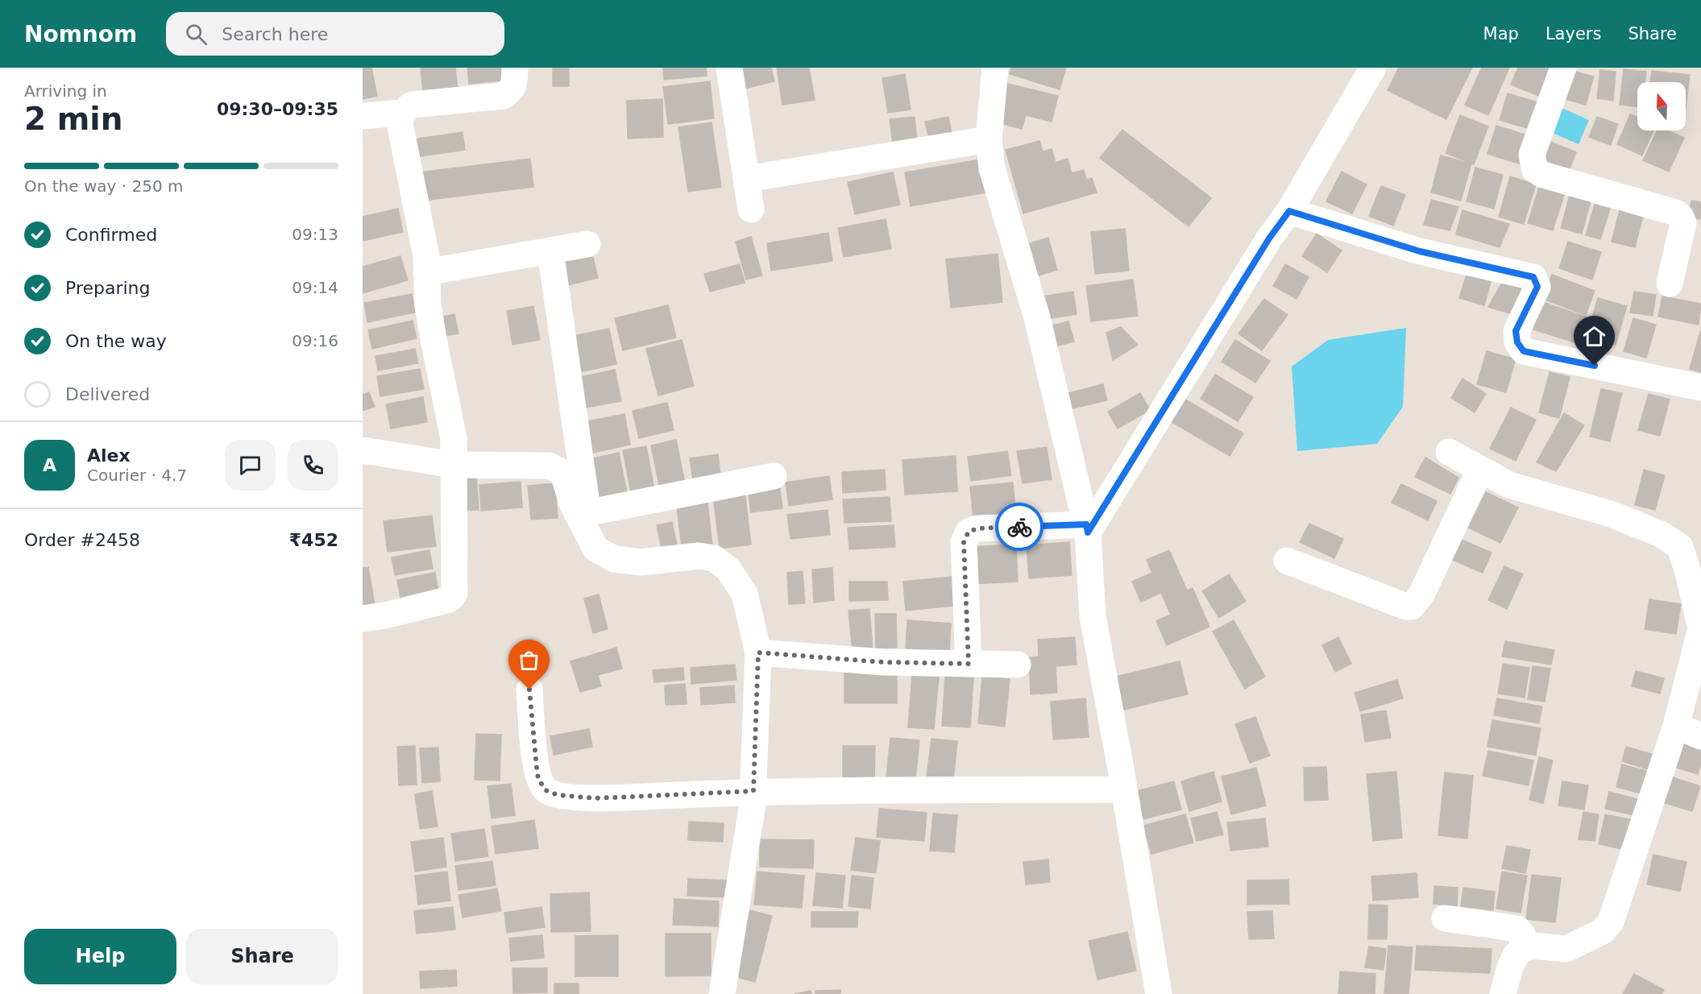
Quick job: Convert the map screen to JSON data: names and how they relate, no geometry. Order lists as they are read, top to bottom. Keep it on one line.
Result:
{"north":"top","page":{"header":"Nomnom","search":"Search here","nav":["Map","Layers","Share"],"heading":["2 min","Arriving in","09:30–09:35"],"panel":["Alex","Courier · 4.7","Order #2458","₹452"],"bar":"On the way · 250 m","list":[["Confirmed","09:13"],["Preparing","09:14"],["On the way","09:16"],"Delivered"],"round":"A","buttons":["Help","Share"]}}
